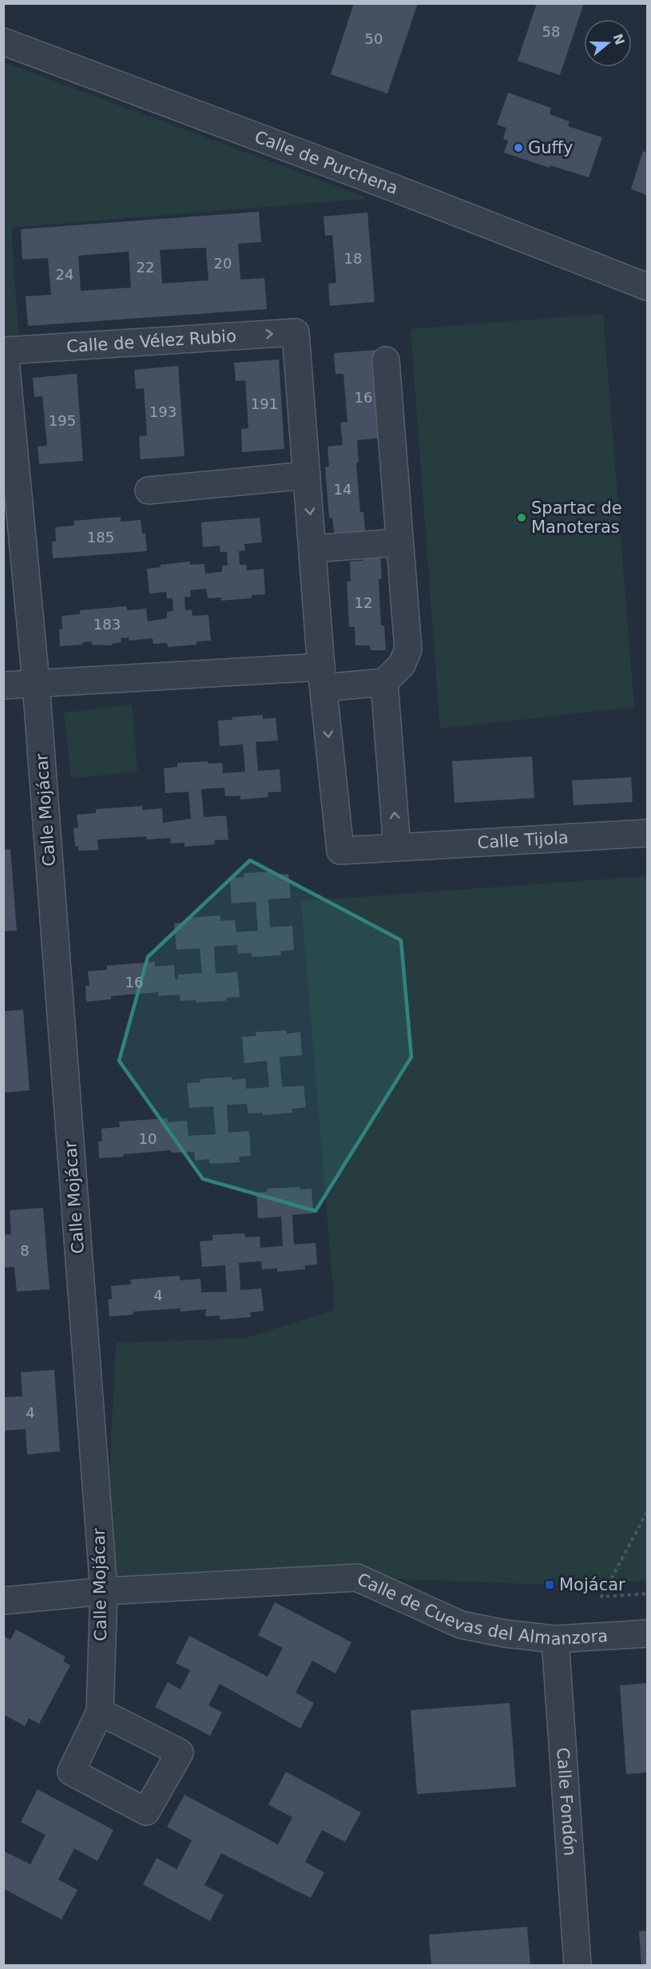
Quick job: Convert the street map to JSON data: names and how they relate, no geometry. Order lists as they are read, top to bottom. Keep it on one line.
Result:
{"streets":{"street":["Calle de Purchena","Calle de Vélez Rubio","Calle Mojácar","Calle Tijola","Calle de Cuevas del Almanzora","Calle Fondón"]},"crossings":[["Calle de Vélez Rubio","Calle Mojácar"],["Calle de Vélez Rubio","Calle Tijola"],["Calle Mojácar","Calle de Cuevas del Almanzora"],["Calle de Cuevas del Almanzora","Calle Fondón"]],"places":{"other":["Guffy","Spartac de Manoteras"],"transit":["Mojácar"]},"house_numbers":["58","50","18","20","22","24","16","191","193","195","14","185","12","183","16","10","8","4","4"],"north":"right"}
